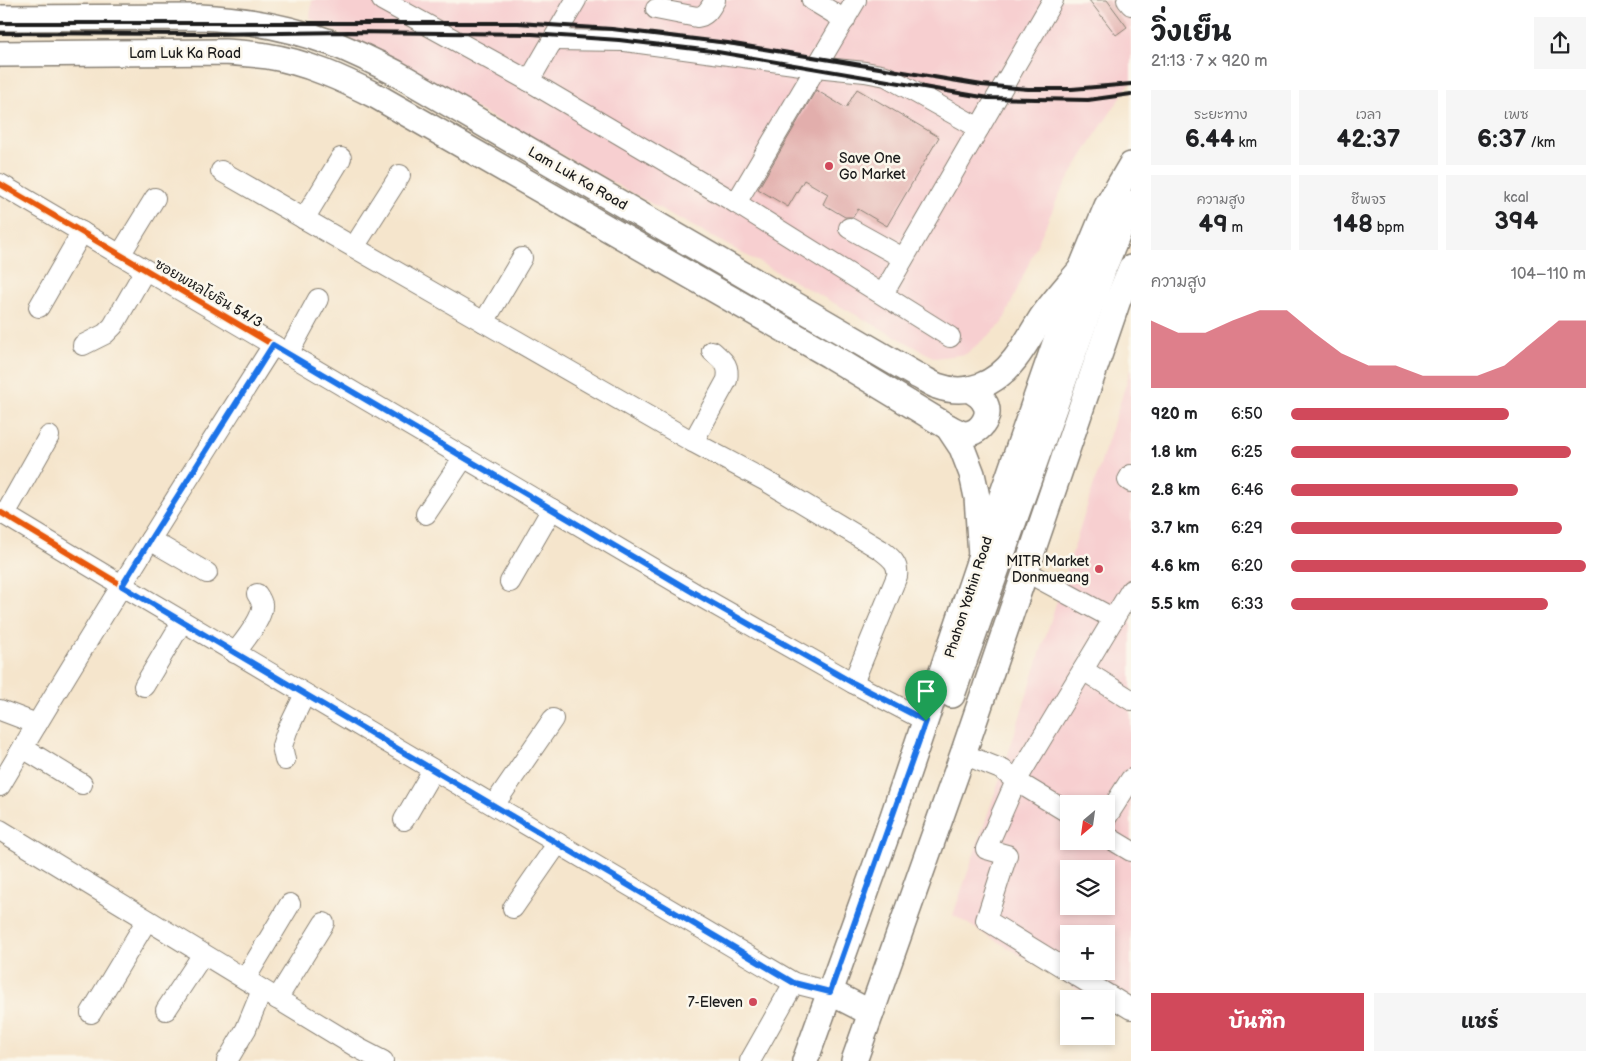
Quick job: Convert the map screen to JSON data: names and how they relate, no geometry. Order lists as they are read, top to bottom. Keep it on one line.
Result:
{"streets":{"main road":["Lam Luk Ka Road","Phahon Yothin Road"],"street":["ซอยพหลโยธิน 54/3"]},"crossings":[["Lam Luk Ka Road","Phahon Yothin Road"],["ซอยพหลโยธิน 54/3","Phahon Yothin Road"]],"places":["Save One Go Market","MITR Market Donmueang","7-Eleven"],"north":"bottom left","page":{"heading":["วิ่งเย็น","21:13 · 7 × 920 m"],"stats":[["ระยะทาง","6.44 km"],["เวลา","42:37"],["เพซ","6:37 /km"],["ความสูง","49 m"],["ชีพจร","148 bpm"],["kcal","394"]],"chart":["ความสูง","104–110 m"],"list":[{"name":"920 m","note":"6:50"},{"name":"1.8 km","note":"6:25"},{"name":"2.8 km","note":"6:46"},{"name":"3.7 km","note":"6:29"},{"name":"4.6 km","note":"6:20"},{"name":"5.5 km","note":"6:33"}],"map_buttons":["+","−"],"buttons":["บันทึก","แชร์"]}}
